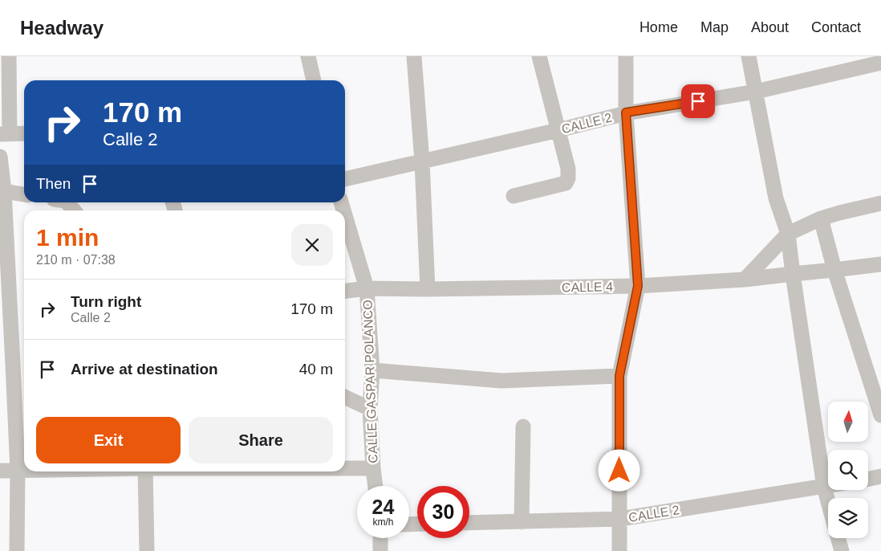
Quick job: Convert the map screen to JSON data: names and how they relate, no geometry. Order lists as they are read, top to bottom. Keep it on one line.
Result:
{"streets":{"street":["CALLE 2","CALLE 4","CALLE GASPAR POLANCO"]},"crossings":[["CALLE 4","CALLE GASPAR POLANCO"]],"north":"top","page":{"header":"Headway","nav":["Home","Map","About","Contact"],"turn":["170 m","Calle 2"],"then":"Then","heading":["1 min","210 m · 07:38"],"list":[{"name":"Turn right","note":"Calle 2","value":"170 m"},{"name":"Arrive at destination","value":"40 m"}],"buttons":["Exit","Share"],"speed":"24 km/h","limit":"30"}}
